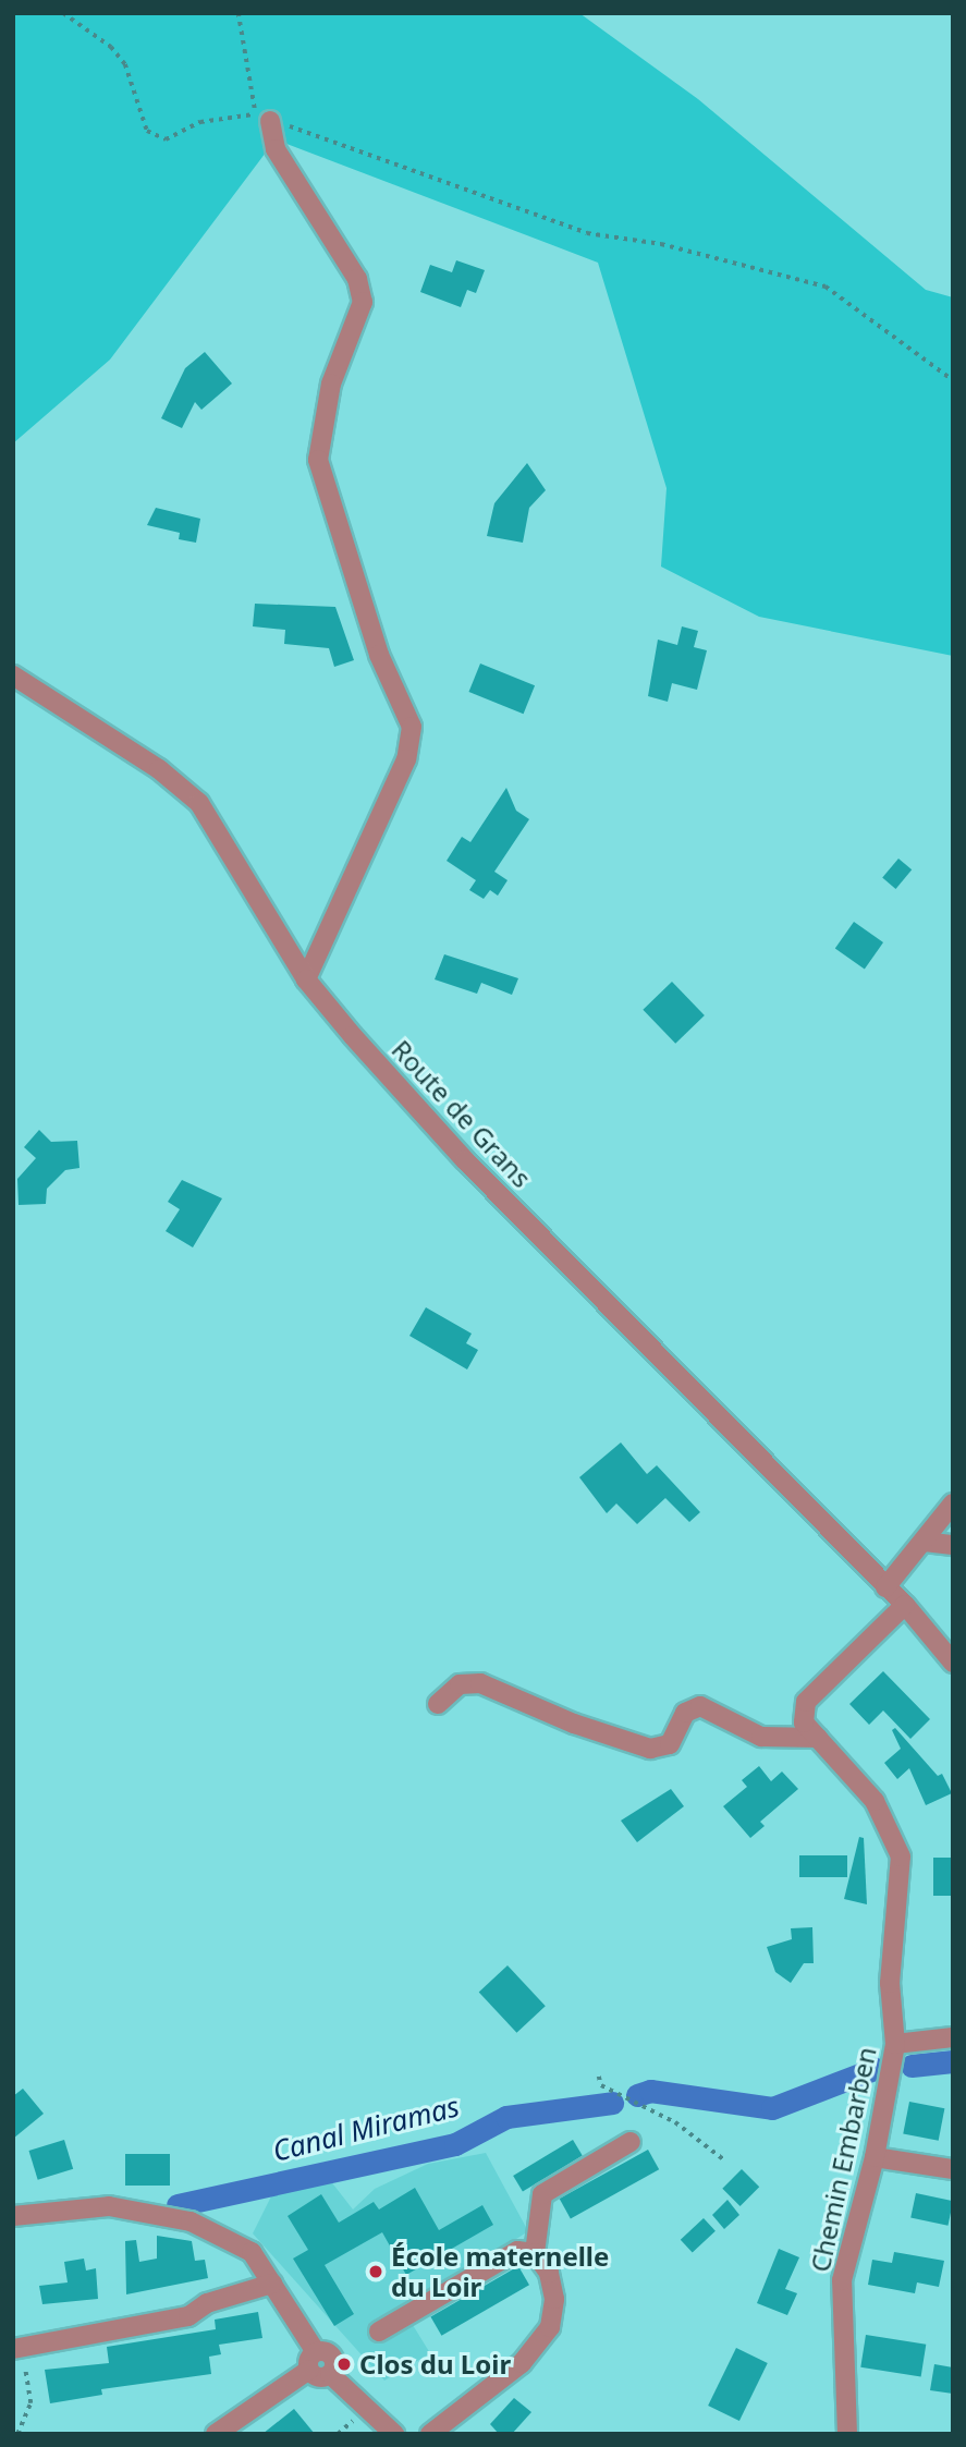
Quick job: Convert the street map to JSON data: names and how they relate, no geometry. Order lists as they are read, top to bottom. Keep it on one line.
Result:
{"streets":{"street":["Route de Grans","Chemin Embarben"]},"crossings":[["Route de Grans","Chemin Embarben"]],"water":["Canal Miramas"],"places":["École maternelle du Loir","Clos du Loir"]}
